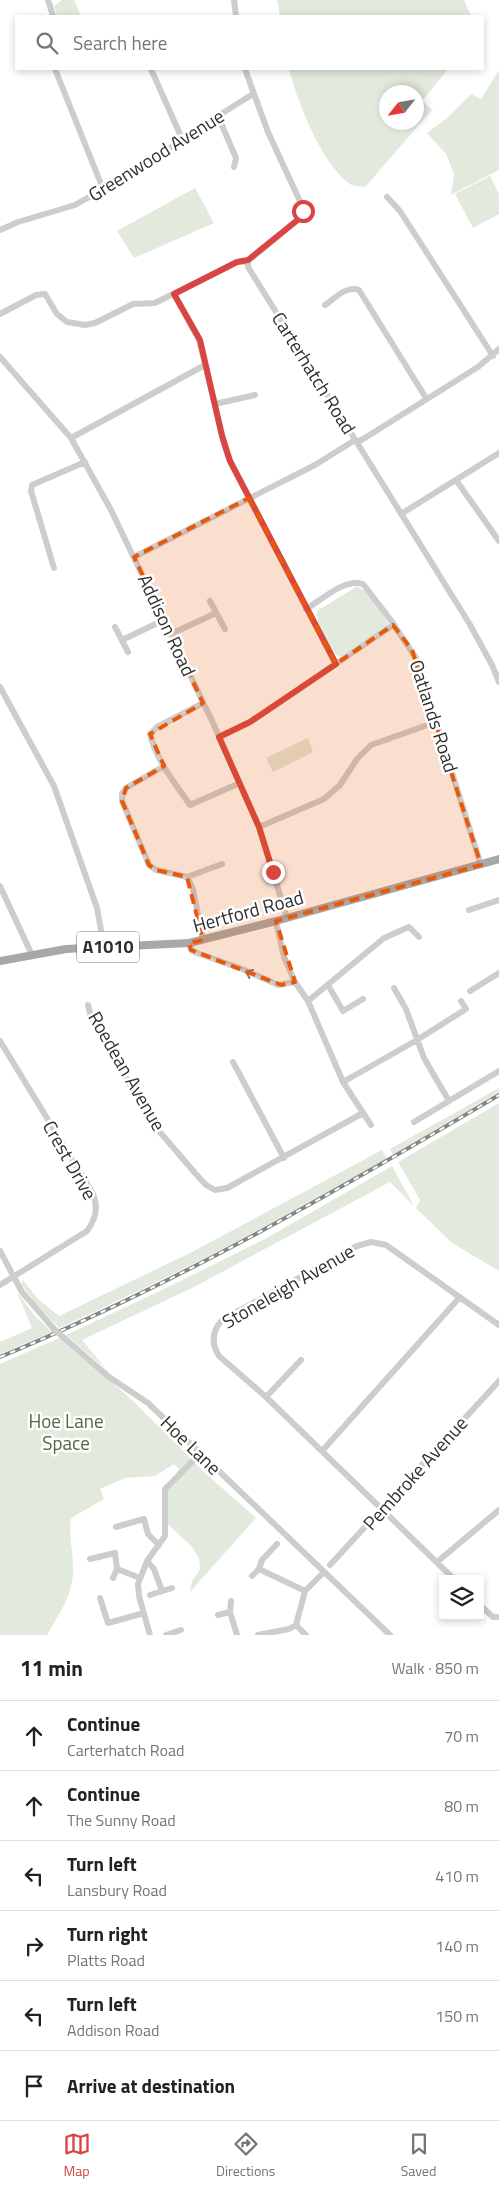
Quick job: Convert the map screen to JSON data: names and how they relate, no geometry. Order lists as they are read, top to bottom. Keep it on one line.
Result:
{"streets":{"main road":["Hertford Road","A1010"],"street":["Greenwood Avenue","Carterhatch Road","Addison Road","Oatlands Road","Roedean Avenue","Crest Drive","Stoneleigh Avenue","Hoe Lane","Pembroke Avenue"]},"crossings":[["Addison Road","Hertford Road"],["Oatlands Road","Hertford Road"],["Crest Drive","Hoe Lane"],["Stoneleigh Avenue","Pembroke Avenue"]],"parks":["Hoe Lane Space"],"north":"bottom left","page":{"search":"Search here","heading":["11 min","Walk · 850 m"],"list":[["Continue","Carterhatch Road","70 m"],["Continue","The Sunny Road","80 m"],["Turn left","Lansbury Road","410 m"],["Turn right","Platts Road","140 m"],["Turn left","Addison Road","150 m"],"Arrive at destination"],"nav":["Map","Directions","Saved"]}}
